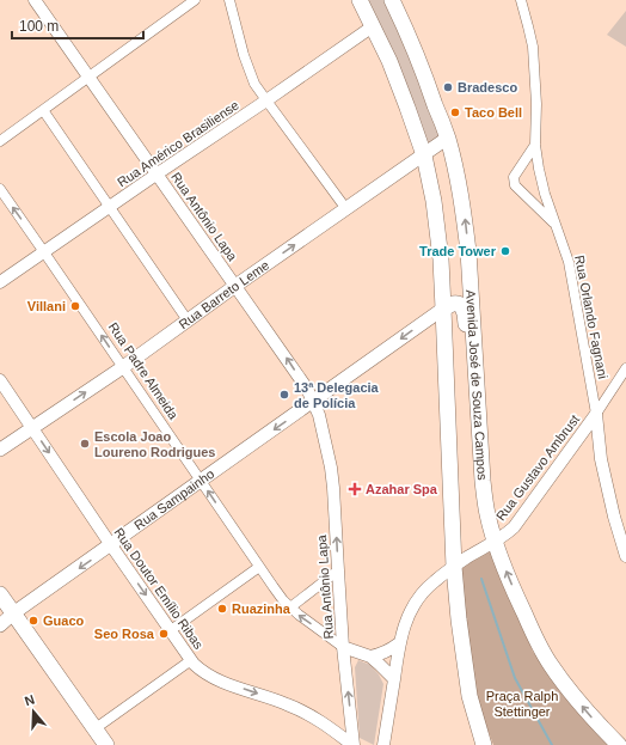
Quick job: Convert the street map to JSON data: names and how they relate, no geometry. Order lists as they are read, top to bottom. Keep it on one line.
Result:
{"streets":{"main road":["Rua Barreto Leme","Avenida José de Souza Campos","Rua Sampainho"],"street":["Rua Américo Brasiliense","Rua Antônio Lapa","Rua Orlando Fagnani","Rua Padre Almeida","Rua Gustavo Ambrust","Rua Doutor Emílio Ribas"]},"crossings":[["Rua Américo Brasiliense","Rua Antônio Lapa"],["Rua Américo Brasiliense","Rua Padre Almeida"],["Rua Américo Brasiliense","Avenida José de Souza Campos"],["Rua Antônio Lapa","Rua Barreto Leme"],["Rua Antônio Lapa","Rua Padre Almeida"],["Rua Antônio Lapa","Rua Sampainho"],["Rua Antônio Lapa","Rua Doutor Emílio Ribas"],["Rua Barreto Leme","Rua Padre Almeida"],["Rua Barreto Leme","Avenida José de Souza Campos"],["Rua Barreto Leme","Rua Doutor Emílio Ribas"],["Rua Orlando Fagnani","Rua Gustavo Ambrust"],["Rua Padre Almeida","Rua Sampainho"],["Avenida José de Souza Campos","Rua Gustavo Ambrust"],["Avenida José de Souza Campos","Rua Sampainho"],["Rua Sampainho","Rua Doutor Emílio Ribas"]],"one_way":["Rua Antônio Lapa","Rua Barreto Leme","Rua Sampainho","Rua Doutor Emílio Ribas"],"parks":["Praça Ralph Stettinger"],"places":{"other":["Bradesco","Taco Bell","Trade Tower","Villani","13ª Delegacia de Polícia","Escola Joao Loureno Rodrigues","Ruazinha","Guaco","Seo Rosa"],"health":["Azahar Spa"]},"scale_bar":"100 m","north":"top"}
